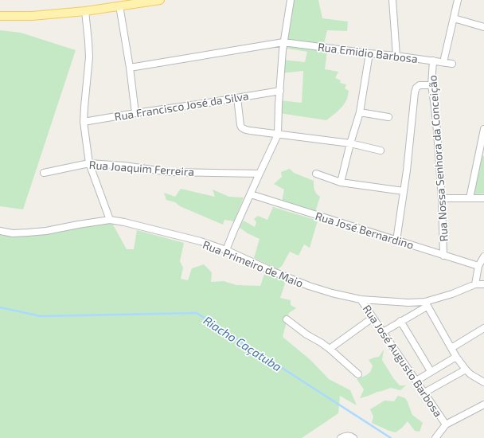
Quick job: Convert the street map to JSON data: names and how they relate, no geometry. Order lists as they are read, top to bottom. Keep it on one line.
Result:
{"streets":{"street":["Rua Emidio Barbosa","Rua Francisco José da Silva","Rua Nossa Senhora da Conceição","Rua Joaquim Ferreira","Rua José Bernardino","Rua Primeiro de Maio","Rua José Augusto Barbosa"]},"crossings":[["Rua Emidio Barbosa","Rua Nossa Senhora da Conceição"],["Rua Nossa Senhora da Conceição","Rua José Bernardino"],["Rua Primeiro de Maio","Rua José Augusto Barbosa"]],"water":["Riacho Caçatuba"]}
